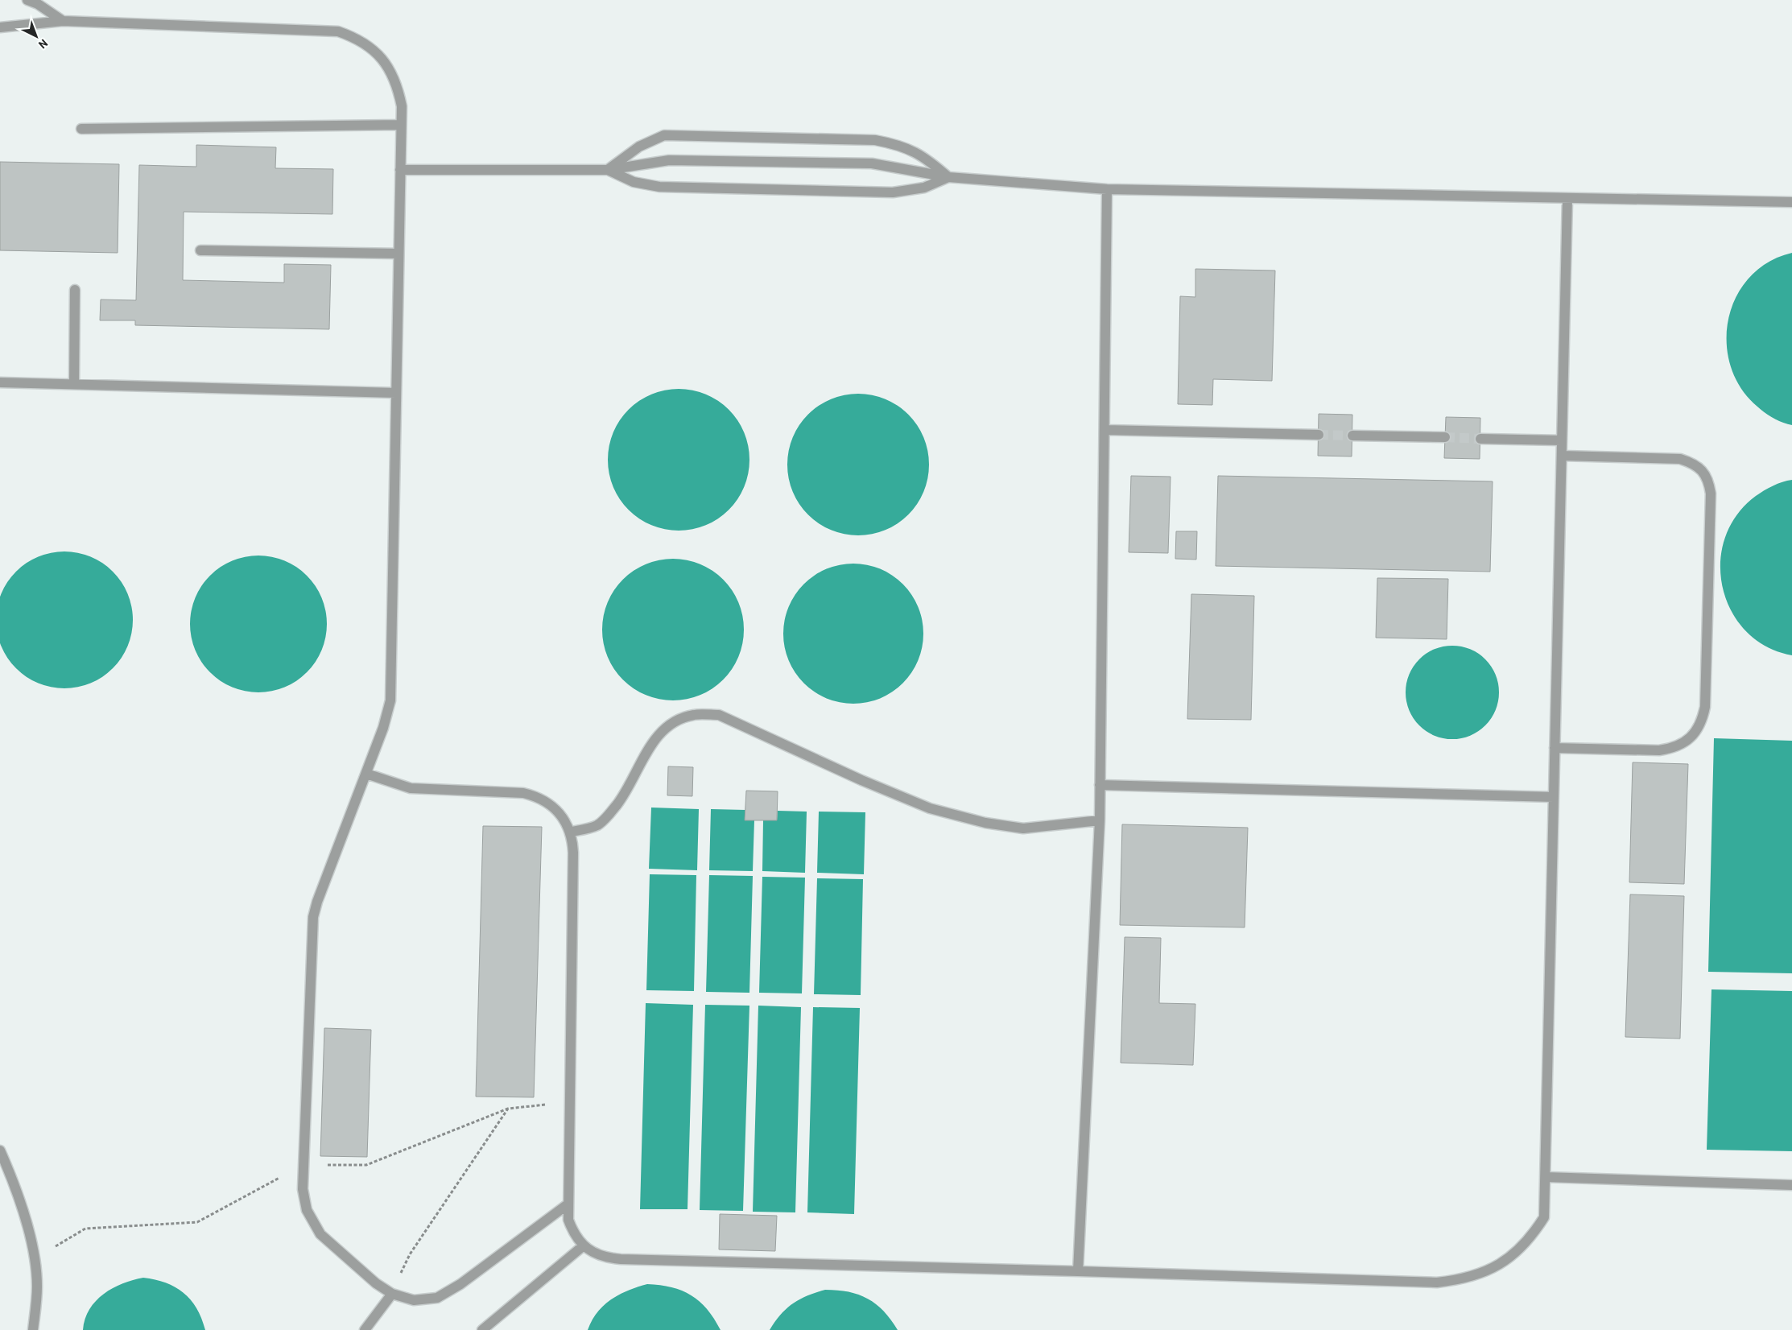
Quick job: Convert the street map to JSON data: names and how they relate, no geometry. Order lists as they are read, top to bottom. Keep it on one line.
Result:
{"north":"bottom right"}
